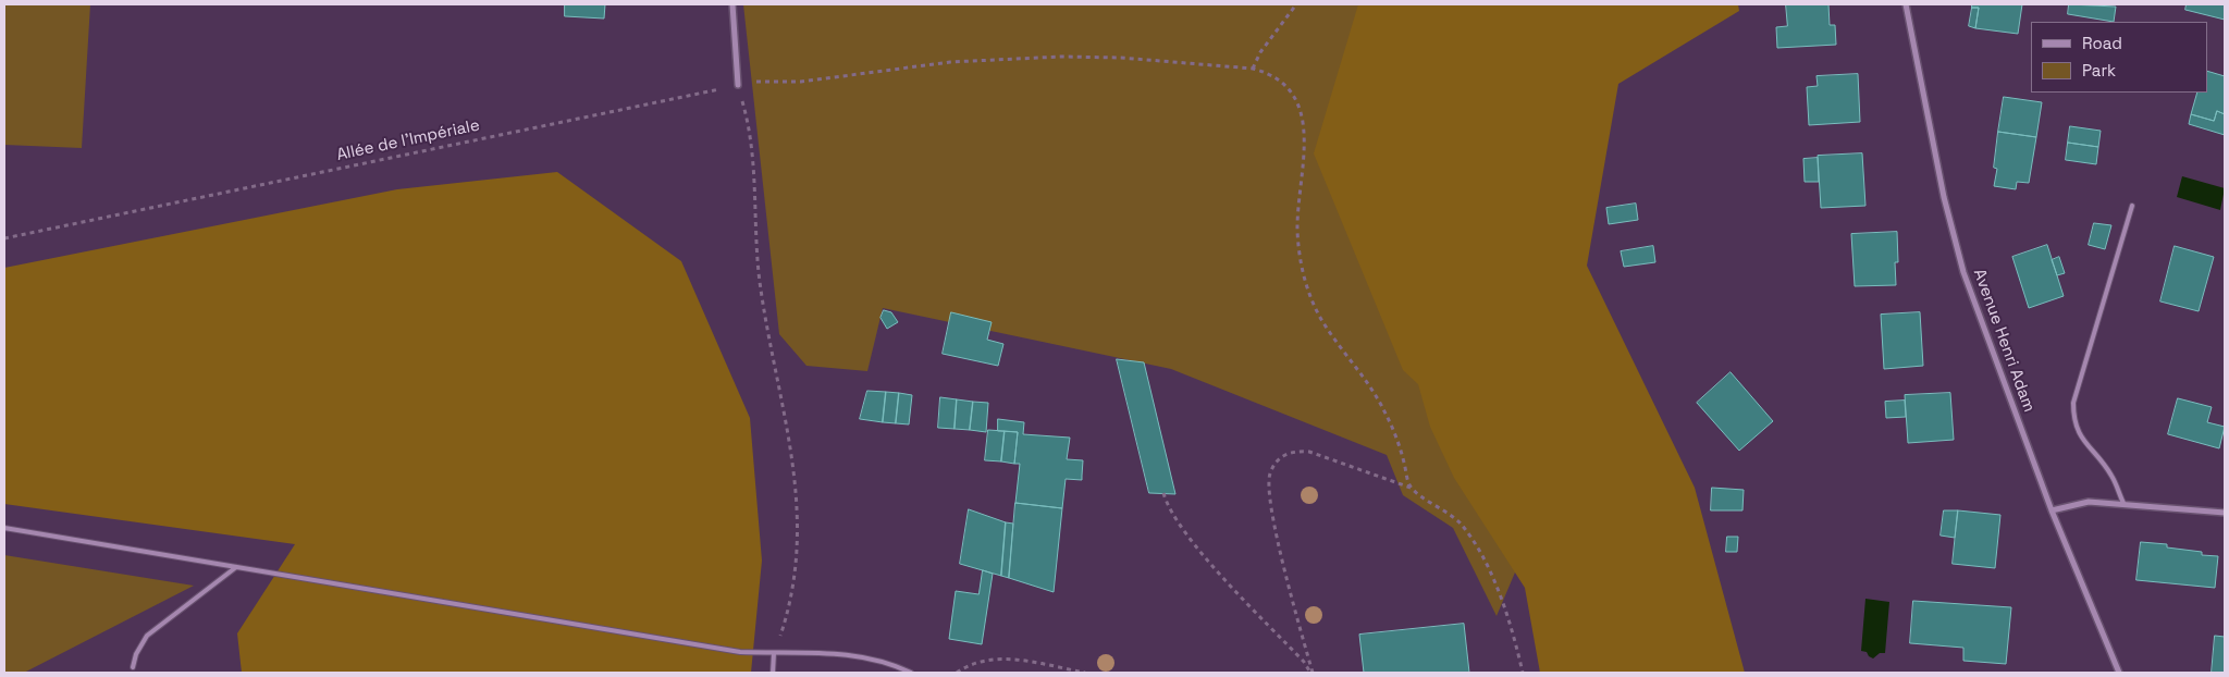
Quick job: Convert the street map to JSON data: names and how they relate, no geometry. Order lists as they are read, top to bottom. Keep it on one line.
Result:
{"streets":{"street":["Avenue Henri Adam"],"path":["Allée de l'Impériale"]},"legend":["Road","Park"]}
